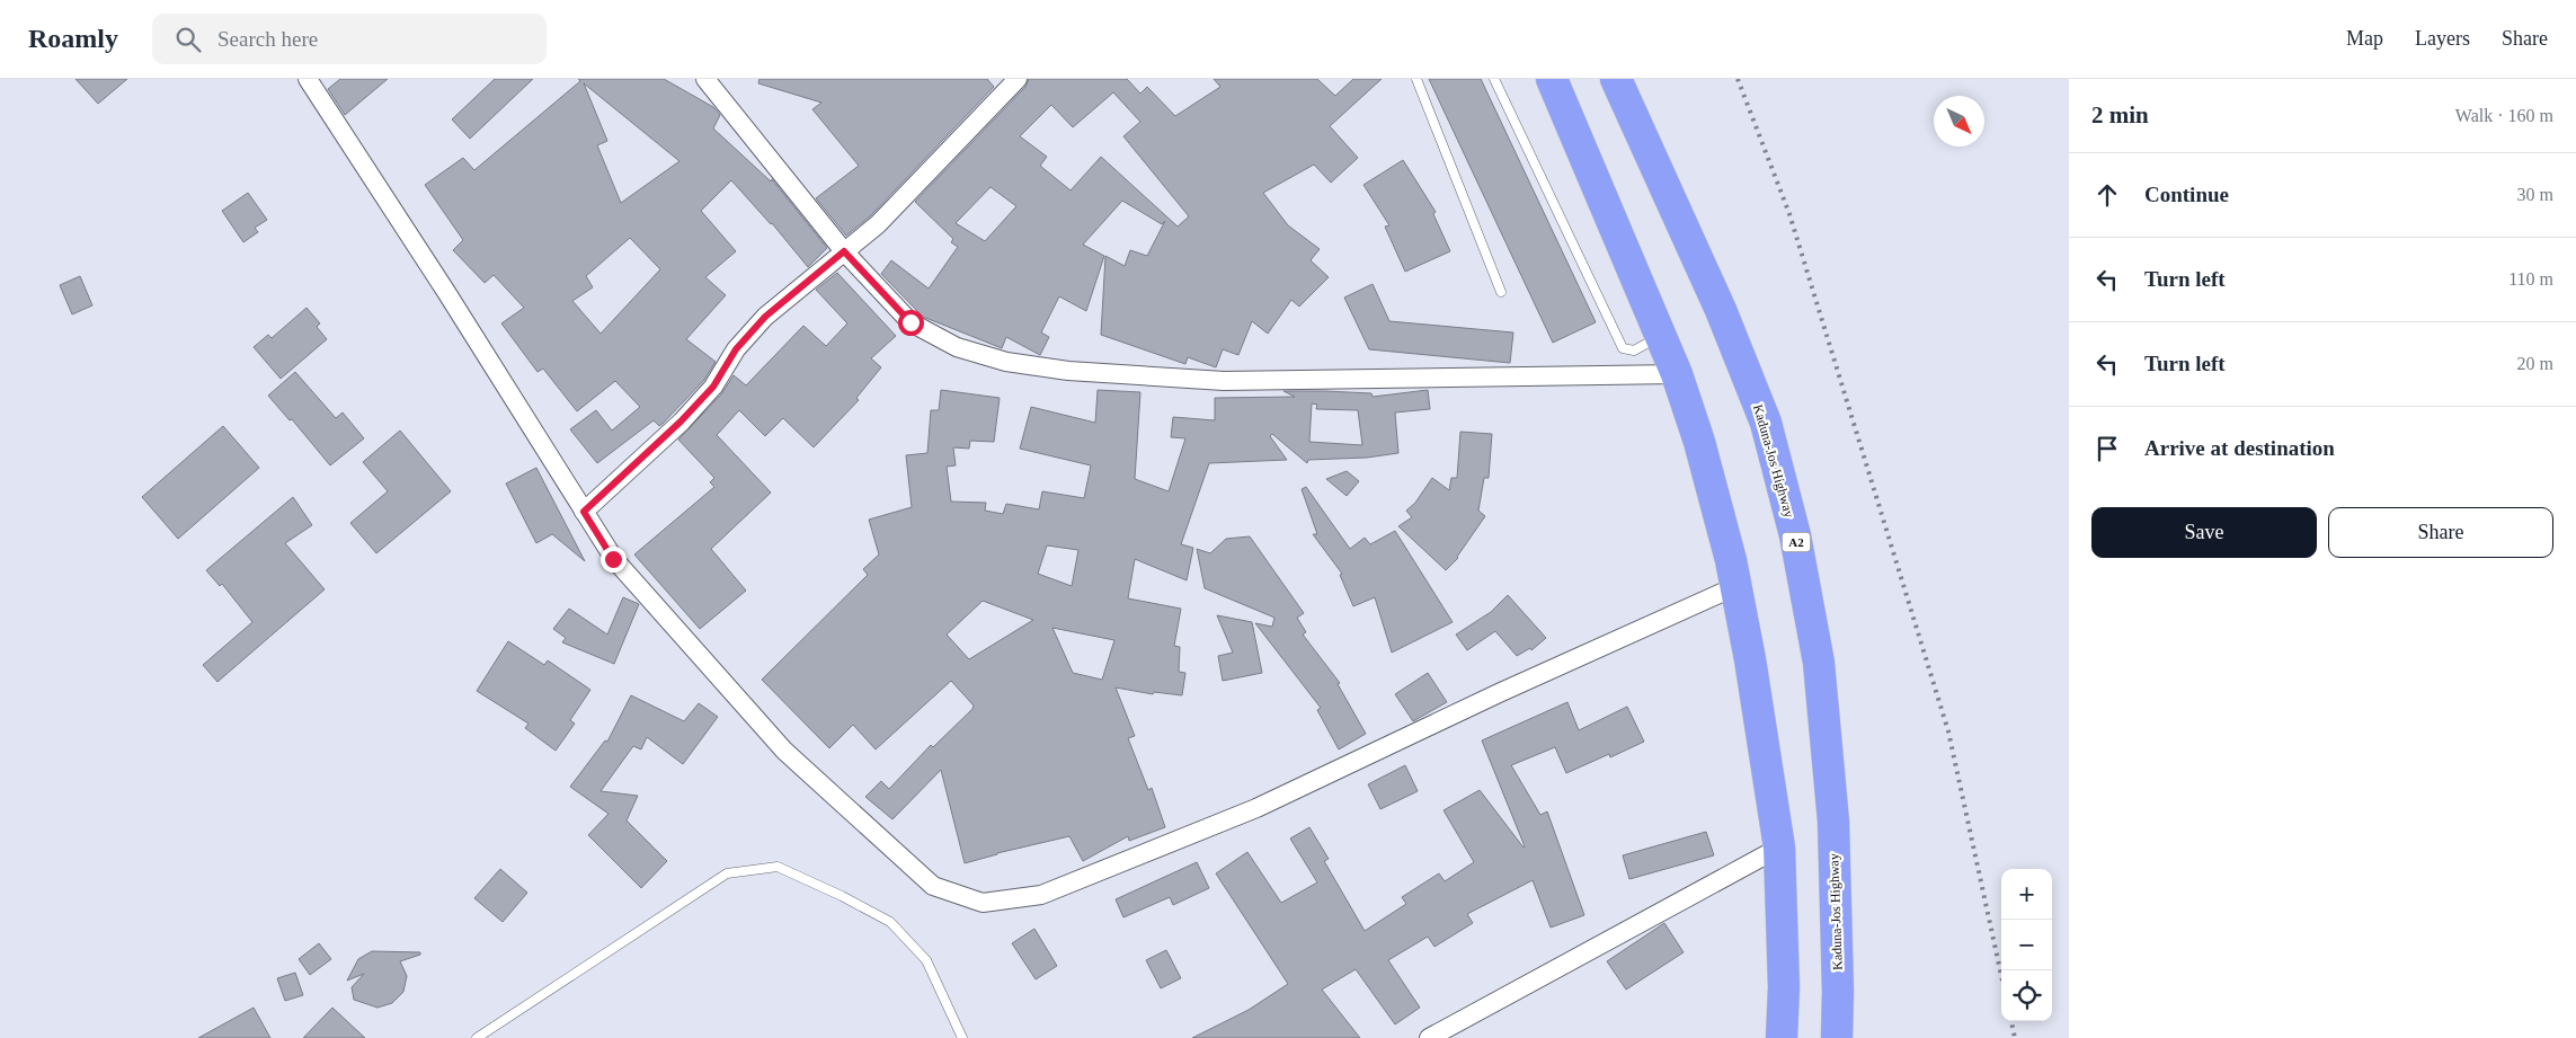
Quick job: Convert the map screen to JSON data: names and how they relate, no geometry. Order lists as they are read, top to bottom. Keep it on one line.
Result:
{"streets":{"highway":["Kaduna-Jos Highway","A2"]},"north":"bottom right","page":{"header":"Roamly","search":"Search here","nav":["Map","Layers","Share"],"heading":["2 min","Walk · 160 m"],"list":[["Continue","30 m"],["Turn left","110 m"],["Turn left","20 m"],"Arrive at destination"],"buttons":["Save","Share"],"map_buttons":["+","−"]}}
